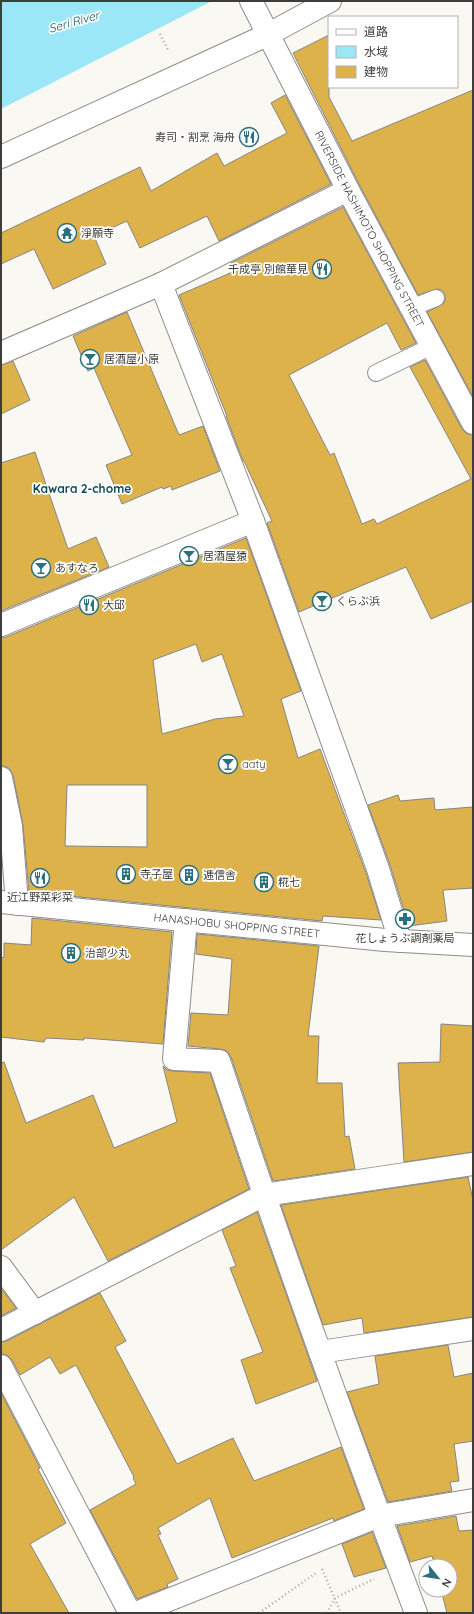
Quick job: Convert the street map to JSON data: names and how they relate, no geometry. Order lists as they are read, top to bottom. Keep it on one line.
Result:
{"streets":{"street":["RIVERSIDE HASHIMOTO SHOPPING STREET","HANASHOBU SHOPPING STREET"]},"districts":["Kawara 2-chome"],"water":["Seri River"],"places":{"restaurant":["寿司・割烹 海舟","千成亭 別館華見","大邱","近江野菜彩菜"],"temple":["淨願寺"],"bar":["居酒屋小原","居酒屋猿","あすなろ","くらぶ浜","aaty"],"building":["寺子屋","逓信舎","糀七","治部少丸"],"pharmacy":["花しょうぶ調剤薬局"]},"legend":["道路","水域","建物"],"north":"bottom right"}
